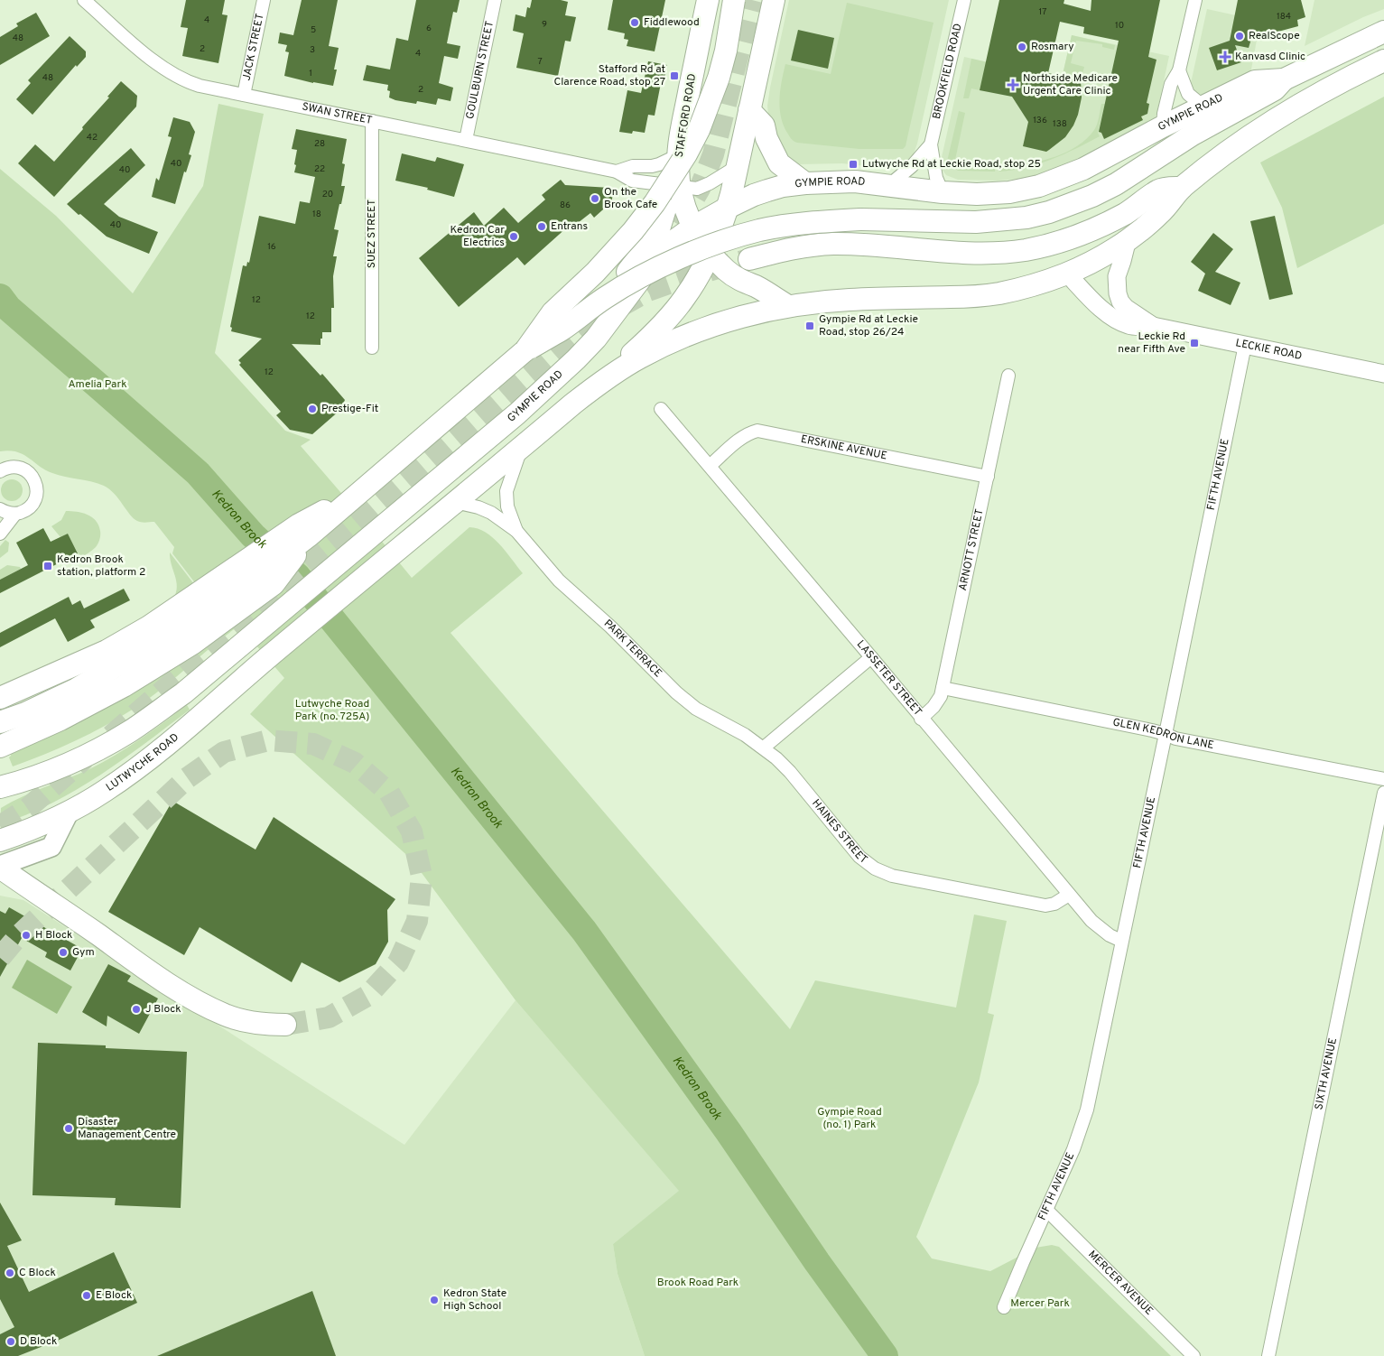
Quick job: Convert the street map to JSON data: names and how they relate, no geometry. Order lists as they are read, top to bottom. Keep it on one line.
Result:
{"streets":{"highway":["GYMPIE ROAD","STAFFORD ROAD","LUTWYCHE ROAD"],"street":["JACK STREET","GOULBURN STREET","BROOKFIELD ROAD","SWAN STREET","SUEZ STREET","LECKIE ROAD","ERSKINE AVENUE","FIFTH AVENUE","ARNOTT STREET","PARK TERRACE","LASSETER STREET","GLEN KEDRON LANE","HAINES STREET","SIXTH AVENUE","MERCER AVENUE"]},"crossings":[["JACK STREET","SWAN STREET"],["GOULBURN STREET","SWAN STREET"],["BROOKFIELD ROAD","GYMPIE ROAD"],["GYMPIE ROAD","STAFFORD ROAD"],["SWAN STREET","STAFFORD ROAD"],["SWAN STREET","SUEZ STREET"],["LECKIE ROAD","FIFTH AVENUE"],["ERSKINE AVENUE","ARNOTT STREET"],["ERSKINE AVENUE","LASSETER STREET"],["FIFTH AVENUE","LASSETER STREET"],["FIFTH AVENUE","GLEN KEDRON LANE"],["FIFTH AVENUE","MERCER AVENUE"],["ARNOTT STREET","LASSETER STREET"],["ARNOTT STREET","GLEN KEDRON LANE"],["PARK TERRACE","LUTWYCHE ROAD"],["PARK TERRACE","HAINES STREET"],["LASSETER STREET","HAINES STREET"]],"water":["Kedron Brook"],"parks":["Amelia Park","Lutwyche Road Park (no. 725A)","Gympie Road (no. 1) Park","Brook Road Park","Mercer Park"],"places":{"other":["Fiddlewood","RealScope","Rosmary","On the Brook Cafe","Entrans","Kedron Car Electrics","Prestige-Fit","H Block","Gym","J Block","Disaster Management Centre","C Block","E Block","Kedron State High School","D Block"],"health":["Kanvasd Clinic","Northside Medicare Urgent Care Clinic"],"transit":["Stafford Rd at Clarence Road, stop 27","Lutwyche Rd at Leckie Road, stop 25","Gympie Rd at Leckie Road, stop 26/24","Leckie Rd near Fifth Ave","Kedron Brook station, platform 2"]},"house_numbers":["17","184","4","9","10","6","5","48","2","3","4","7","1","48","2","136","138","42","28","40","22","40","20","86","18","40","16","12","12","12"]}
